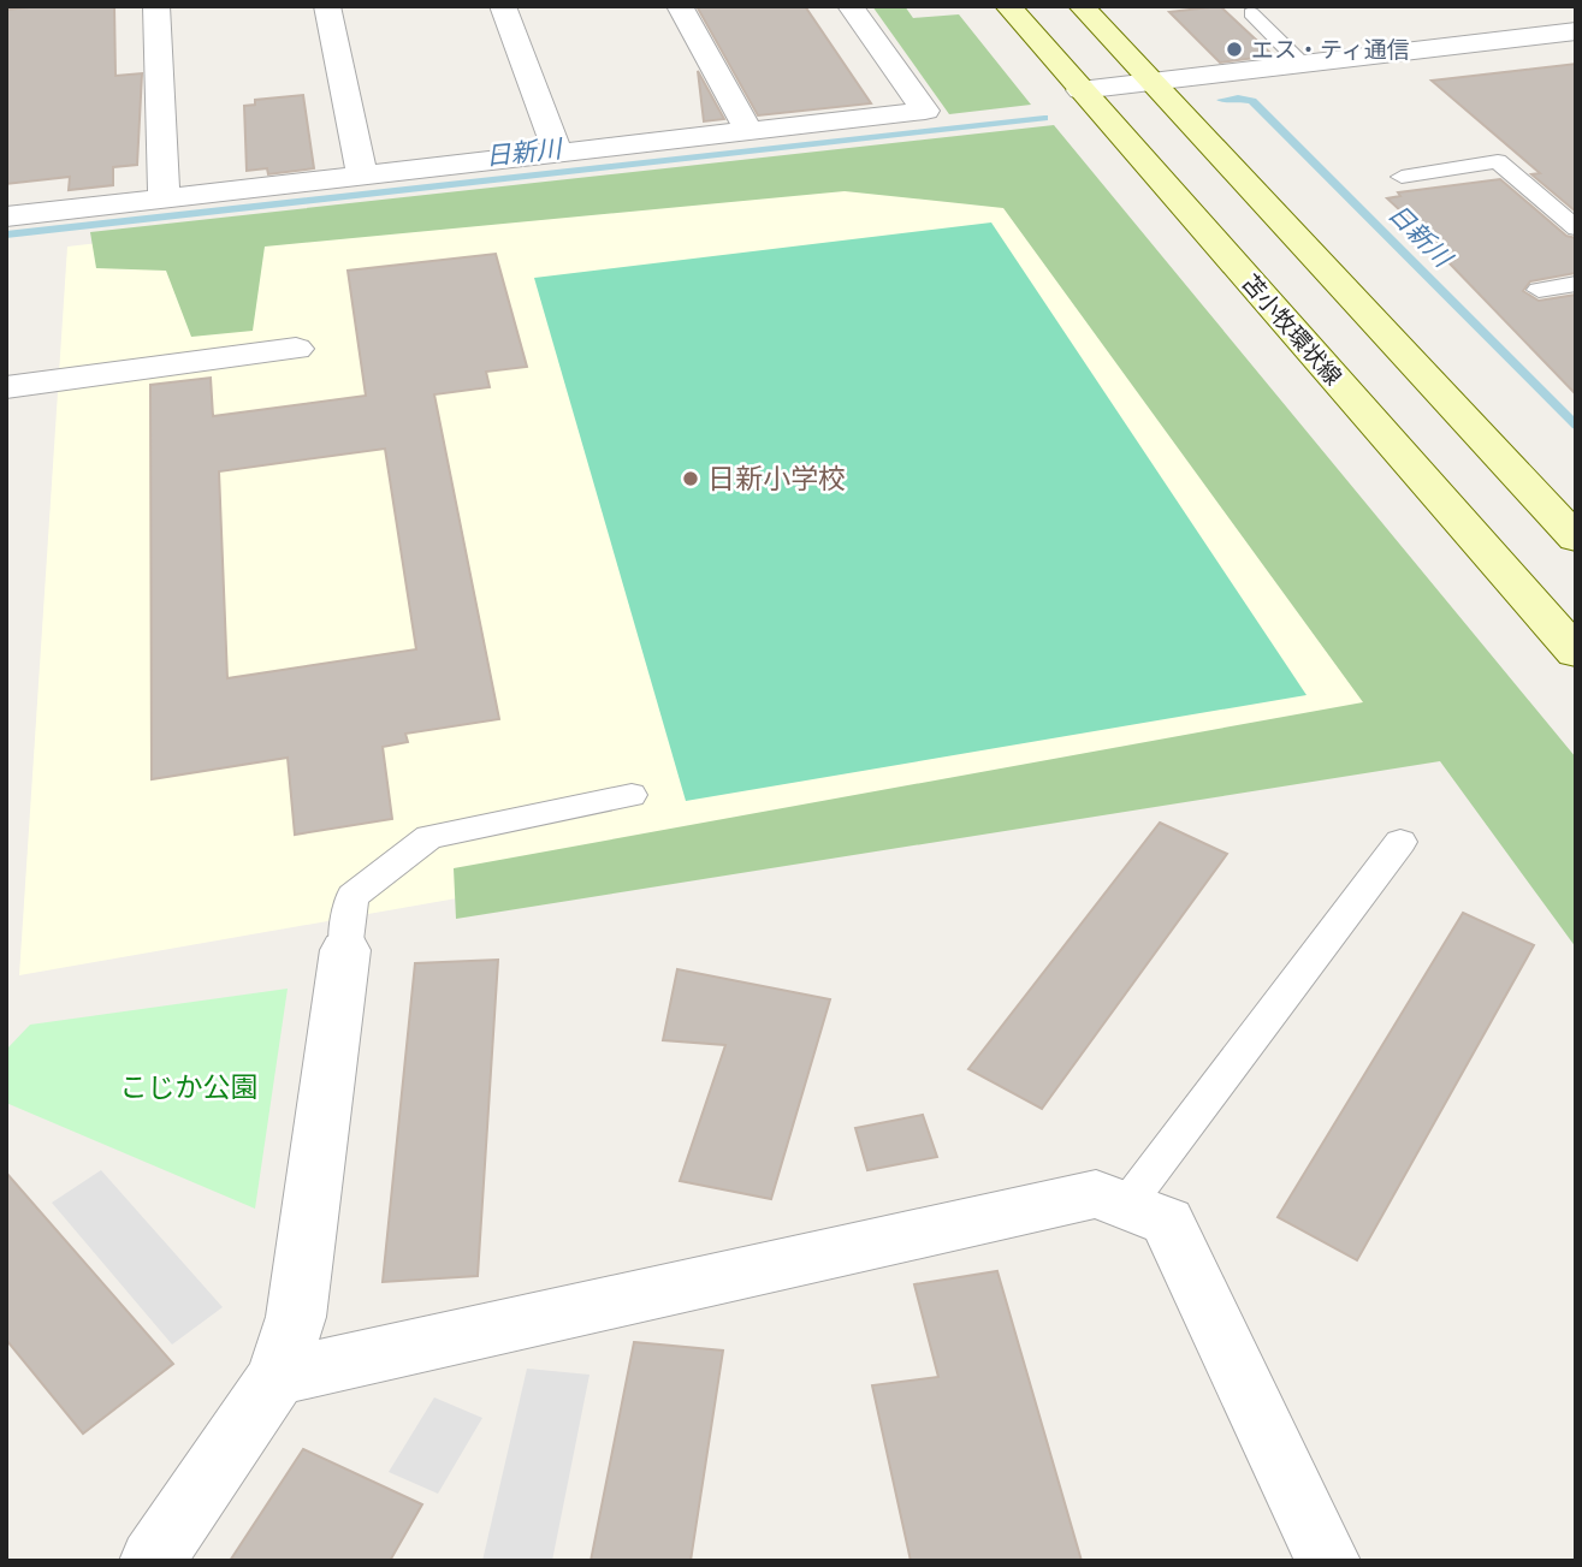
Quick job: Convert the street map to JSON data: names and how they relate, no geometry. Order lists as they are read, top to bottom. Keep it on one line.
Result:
{"streets":{"main road":["苫小牧環状線"]},"water":["日新川"],"parks":["こじか公園"],"places":["エス・ティ通信","日新小学校"]}
